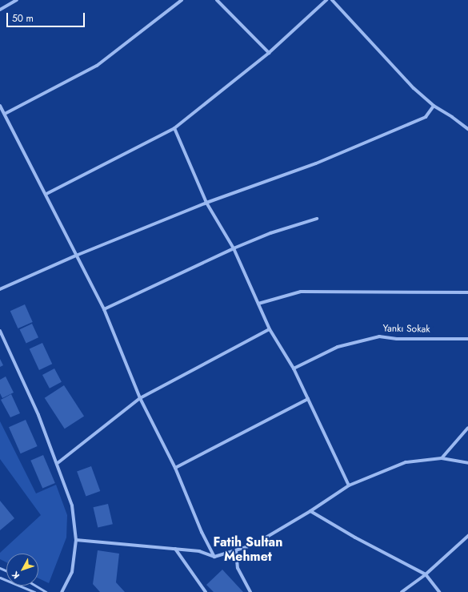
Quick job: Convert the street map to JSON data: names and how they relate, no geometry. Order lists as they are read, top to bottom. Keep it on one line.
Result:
{"streets":{"street":["Yankı Sokak"]},"districts":["Fatih Sultan Mehmet"],"scale_bar":"50 m","north":"bottom left"}
